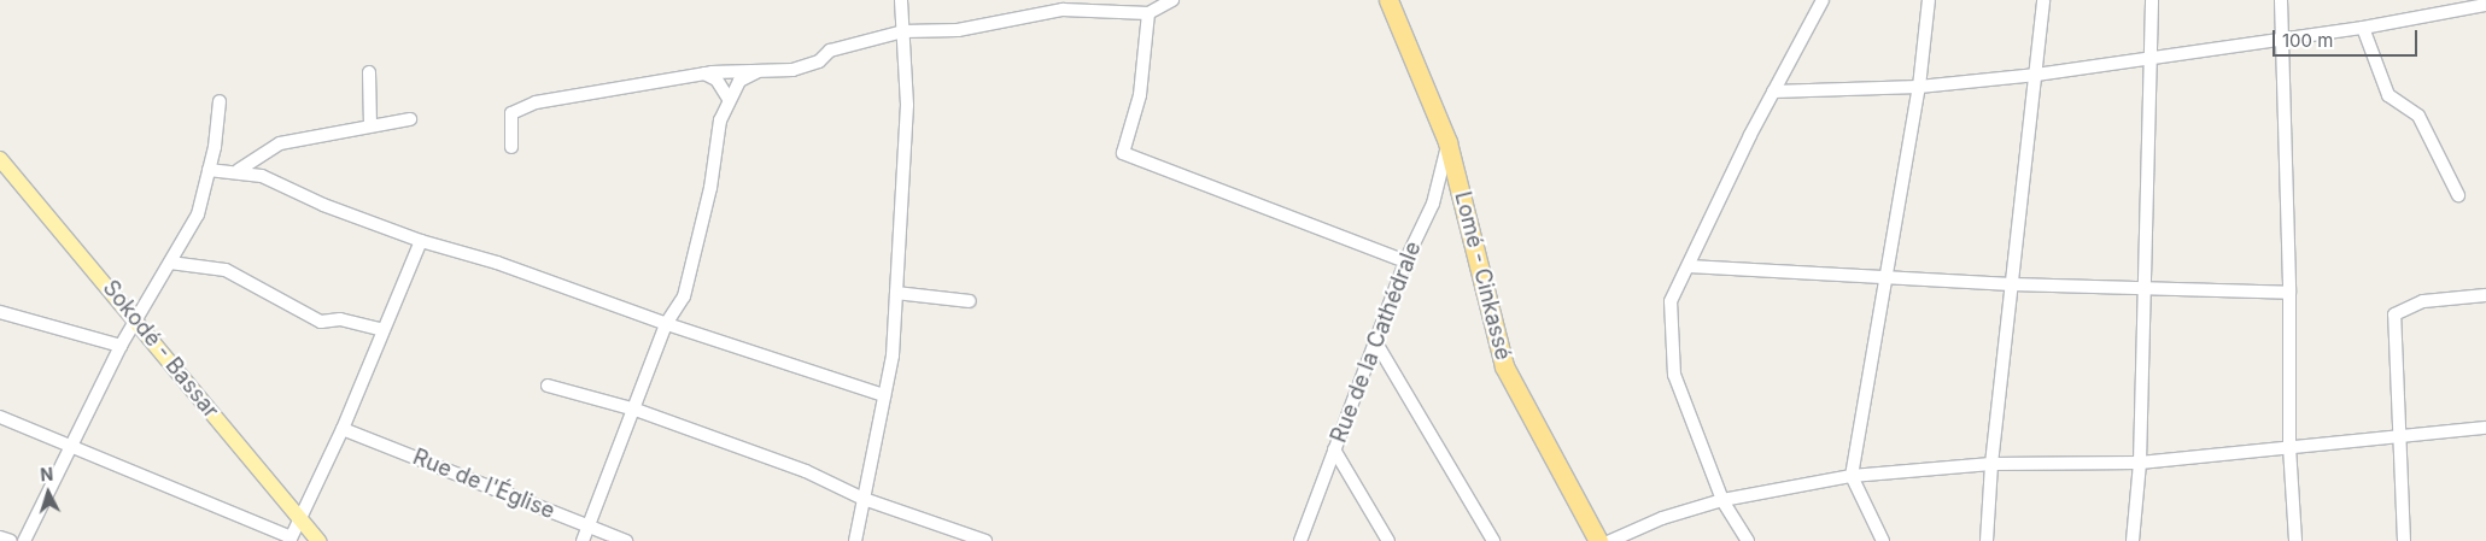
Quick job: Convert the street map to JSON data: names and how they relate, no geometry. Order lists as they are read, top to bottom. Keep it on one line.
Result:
{"streets":{"highway":["Lomé - Cinkassé"],"main road":["Sokodé - Bassar"],"street":["Rue de la Cathédrale","Rue de l'Église"]},"crossings":[["Lomé - Cinkassé","Rue de la Cathédrale"]],"scale_bar":"100 m","north":"top"}
